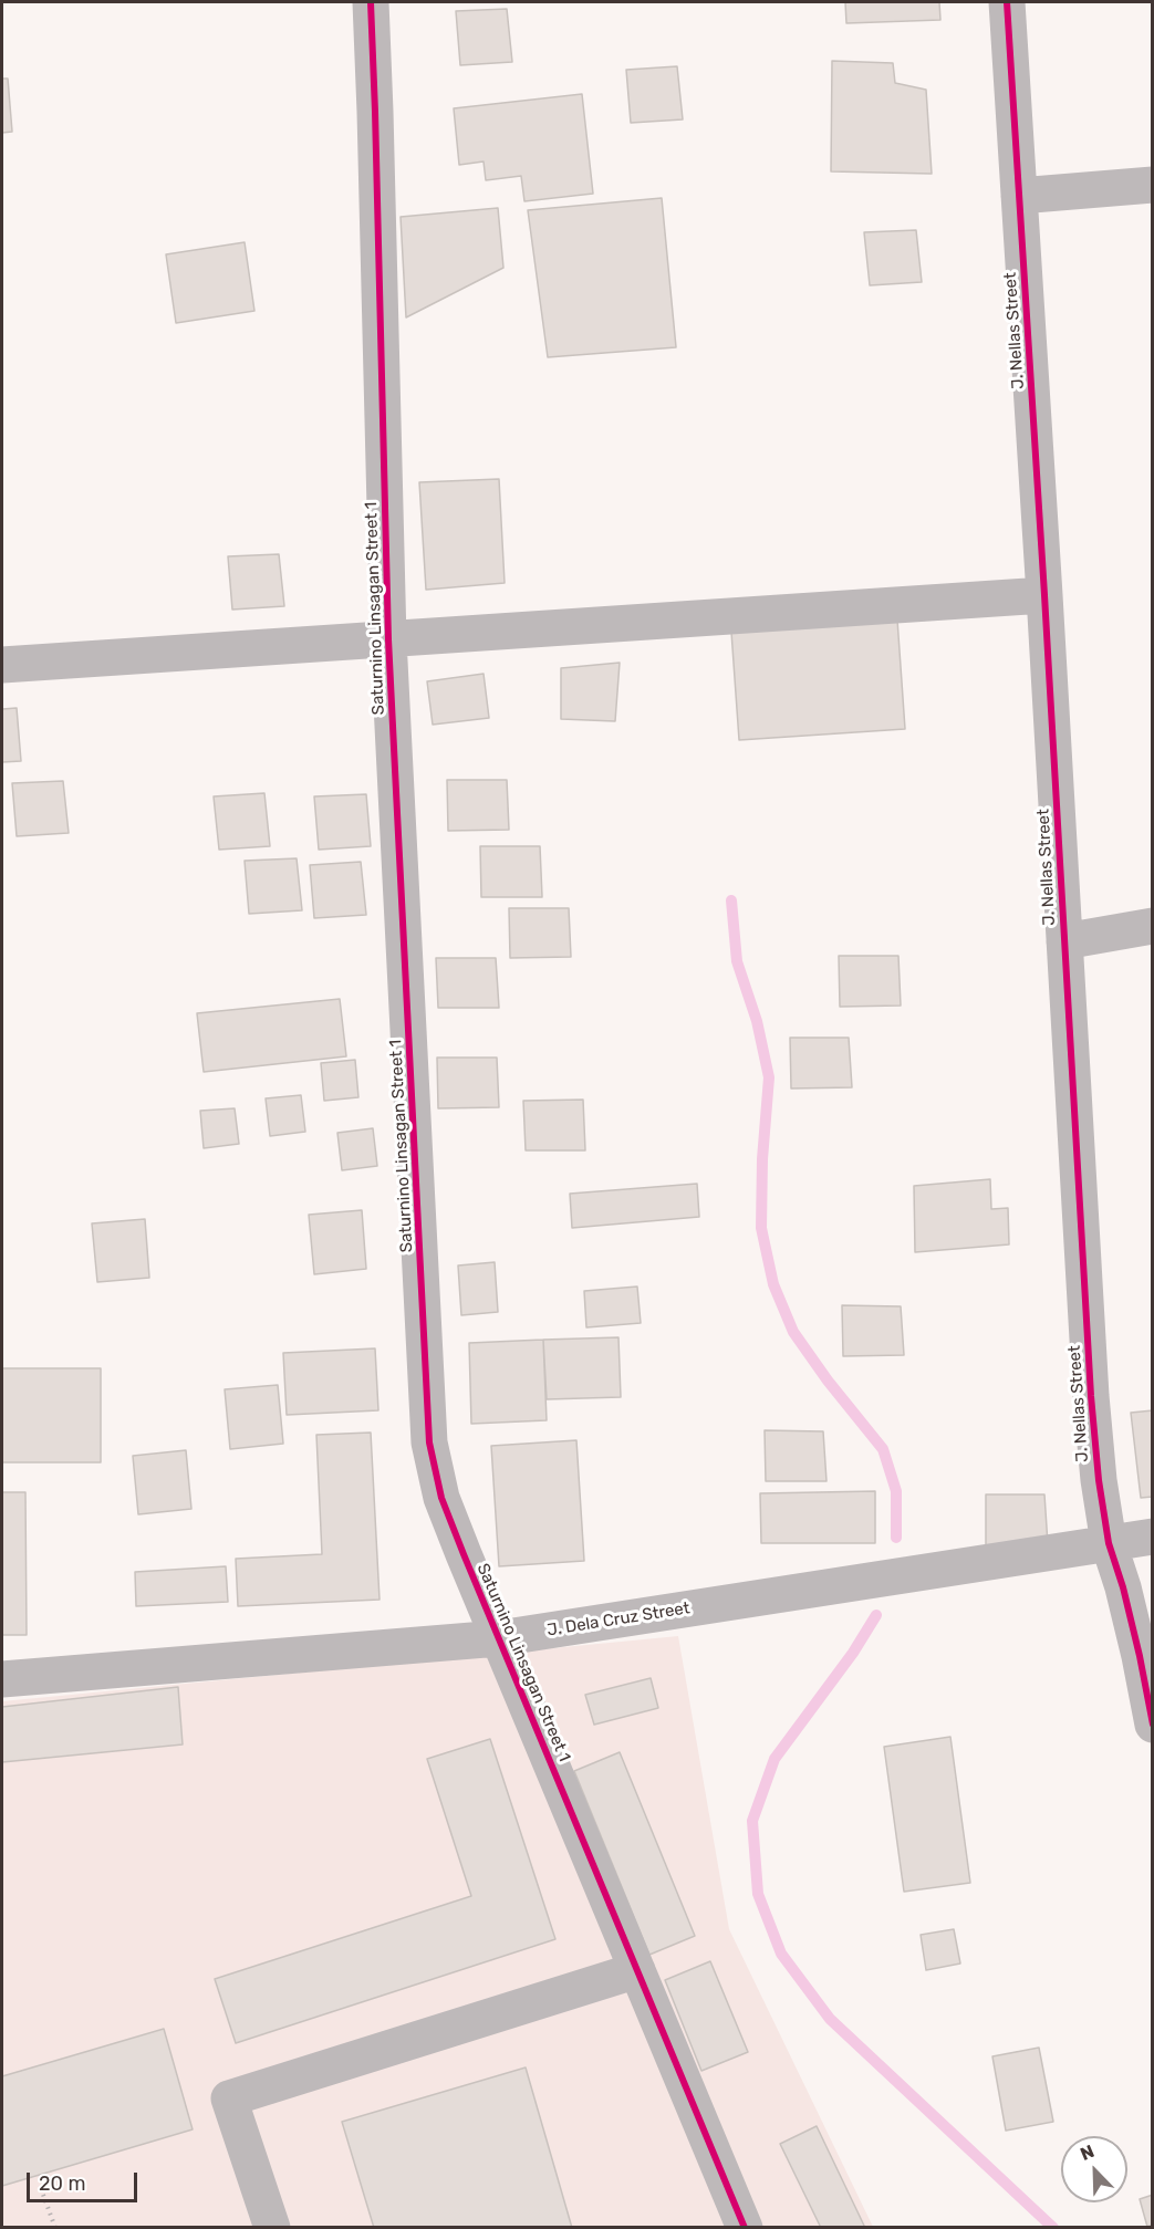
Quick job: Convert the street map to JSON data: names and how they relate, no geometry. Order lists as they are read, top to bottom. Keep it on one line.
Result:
{"streets":{"street":["J. Nellas Street","Saturnino Linsagan Street 1","J. Dela Cruz Street"]},"crossings":[["J. Nellas Street","J. Dela Cruz Street"],["Saturnino Linsagan Street 1","J. Dela Cruz Street"]],"scale_bar":"20 m","north":"top left"}
